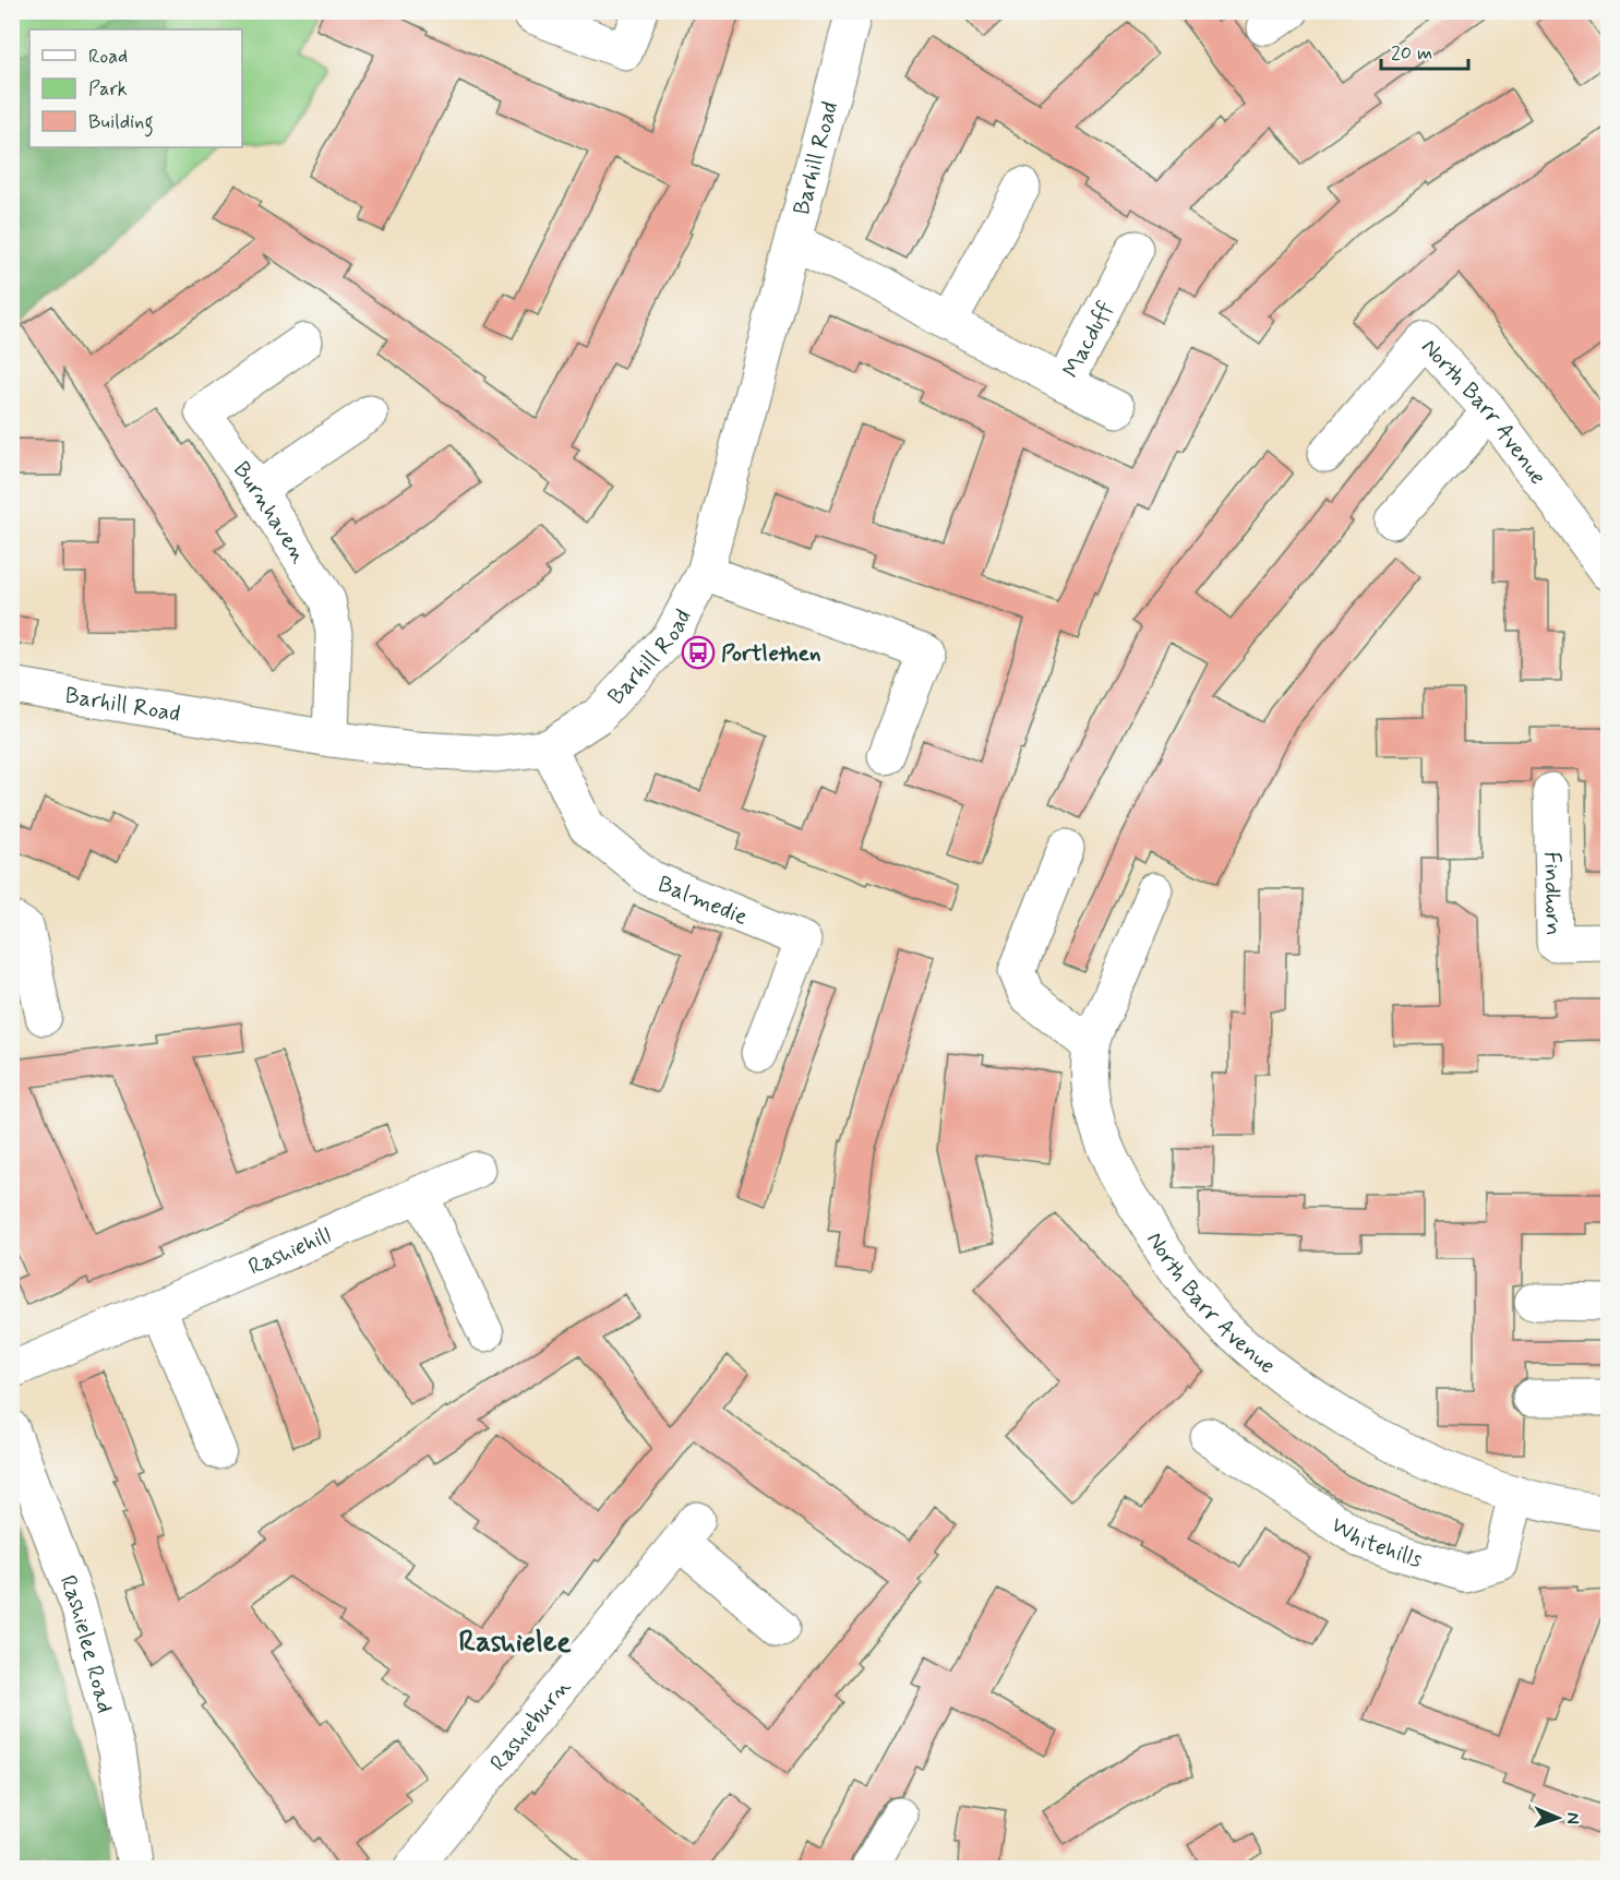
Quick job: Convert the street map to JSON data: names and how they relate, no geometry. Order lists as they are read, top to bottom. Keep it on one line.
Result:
{"streets":{"street":["Barhill Road","Macduff","North Barr Avenue","Burnhaven","Findhorn","Balmedie","Rashiehill","Whitehills","Rashielee Road","Rashieburn"]},"crossings":[["Barhill Road","Macduff"],["Barhill Road","Burnhaven"],["Barhill Road","Balmedie"],["North Barr Avenue","Whitehills"]],"districts":["Rashielee"],"places":{"bus stop":["Portlethen"]},"legend":["Road","Park","Building"],"scale_bar":"20 m","north":"right"}
